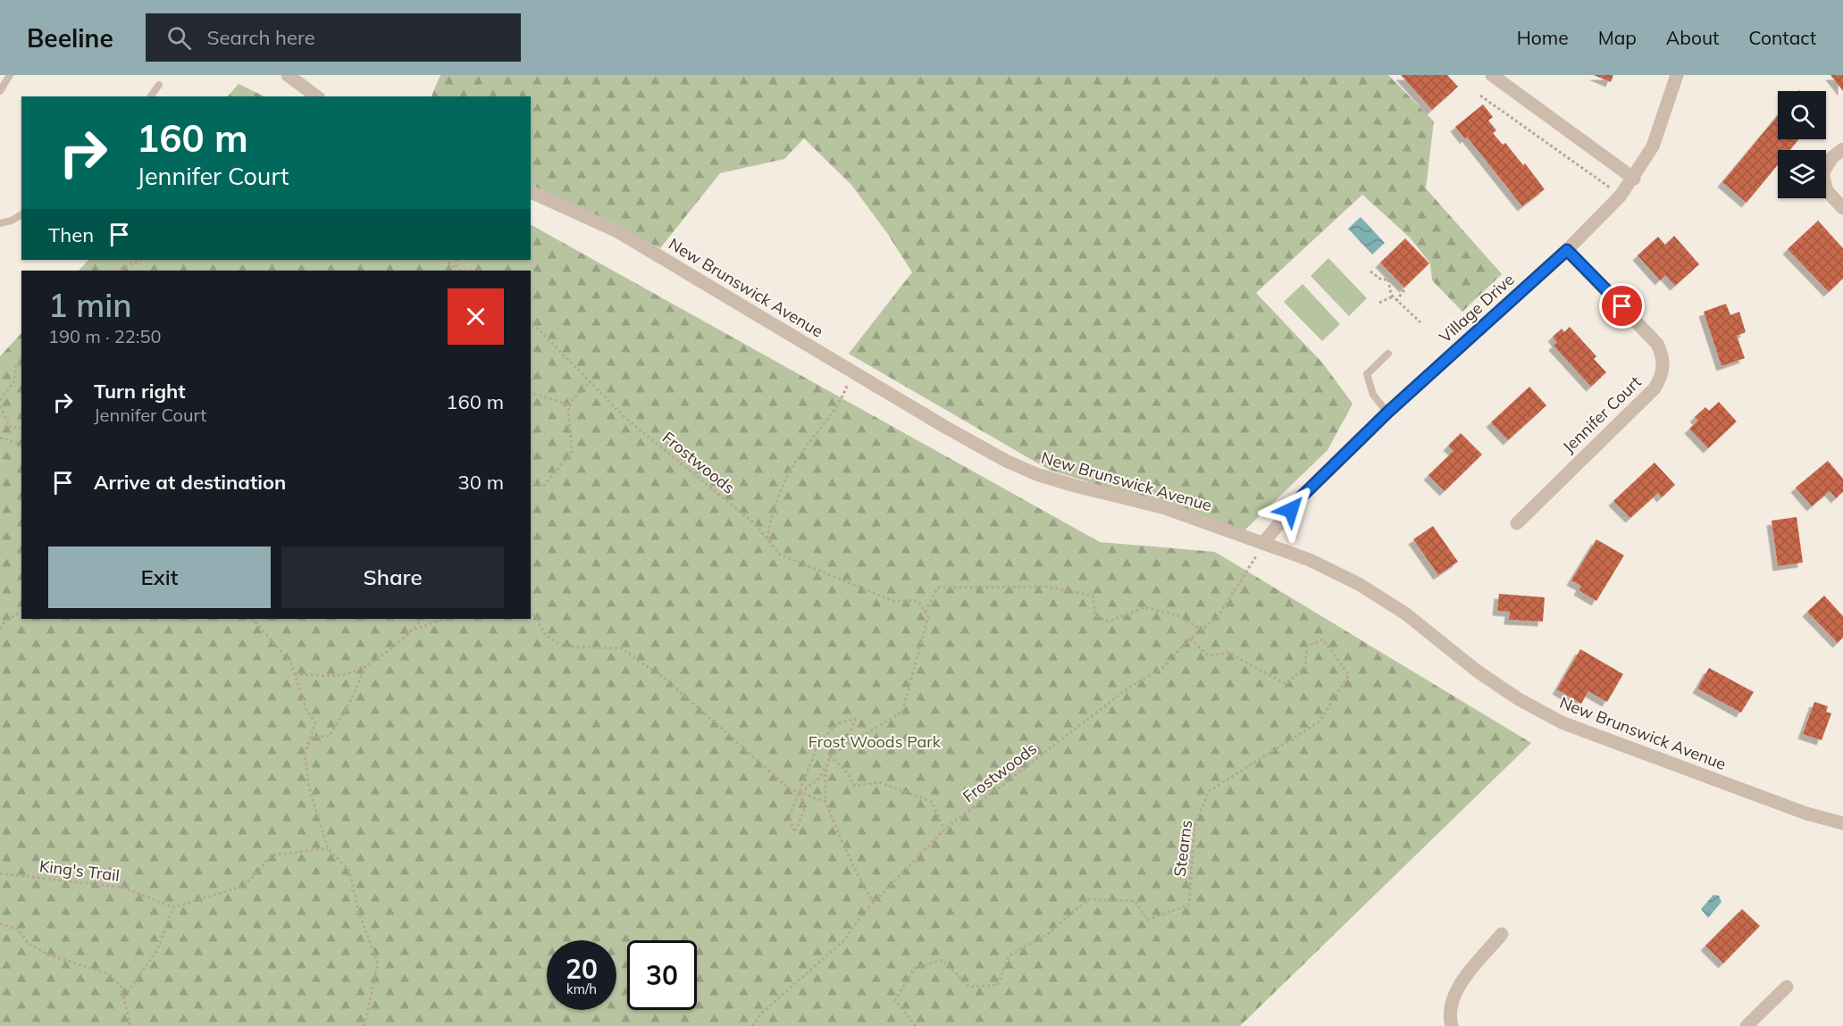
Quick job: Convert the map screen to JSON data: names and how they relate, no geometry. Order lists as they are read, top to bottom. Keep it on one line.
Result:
{"streets":{"street":["New Brunswick Avenue","Village Drive","Jennifer Court"],"path":["Frostwoods","Stearns","King's Trail"]},"crossings":[["New Brunswick Avenue","Village Drive"],["New Brunswick Avenue","Frostwoods"],["Village Drive","Jennifer Court"],["Village Drive","Frostwoods"],["Frostwoods","Stearns"]],"parks":["Frost Woods Park"],"page":{"header":"Beeline","search":"Search here","nav":["Home","Map","About","Contact"],"turn":["160 m","Jennifer Court"],"then":"Then","heading":["1 min","190 m · 22:50"],"list":[{"name":"Turn right","note":"Jennifer Court","value":"160 m"},{"name":"Arrive at destination","value":"30 m"}],"buttons":["Exit","Share"],"speed":"20 km/h","limit":"30"}}
